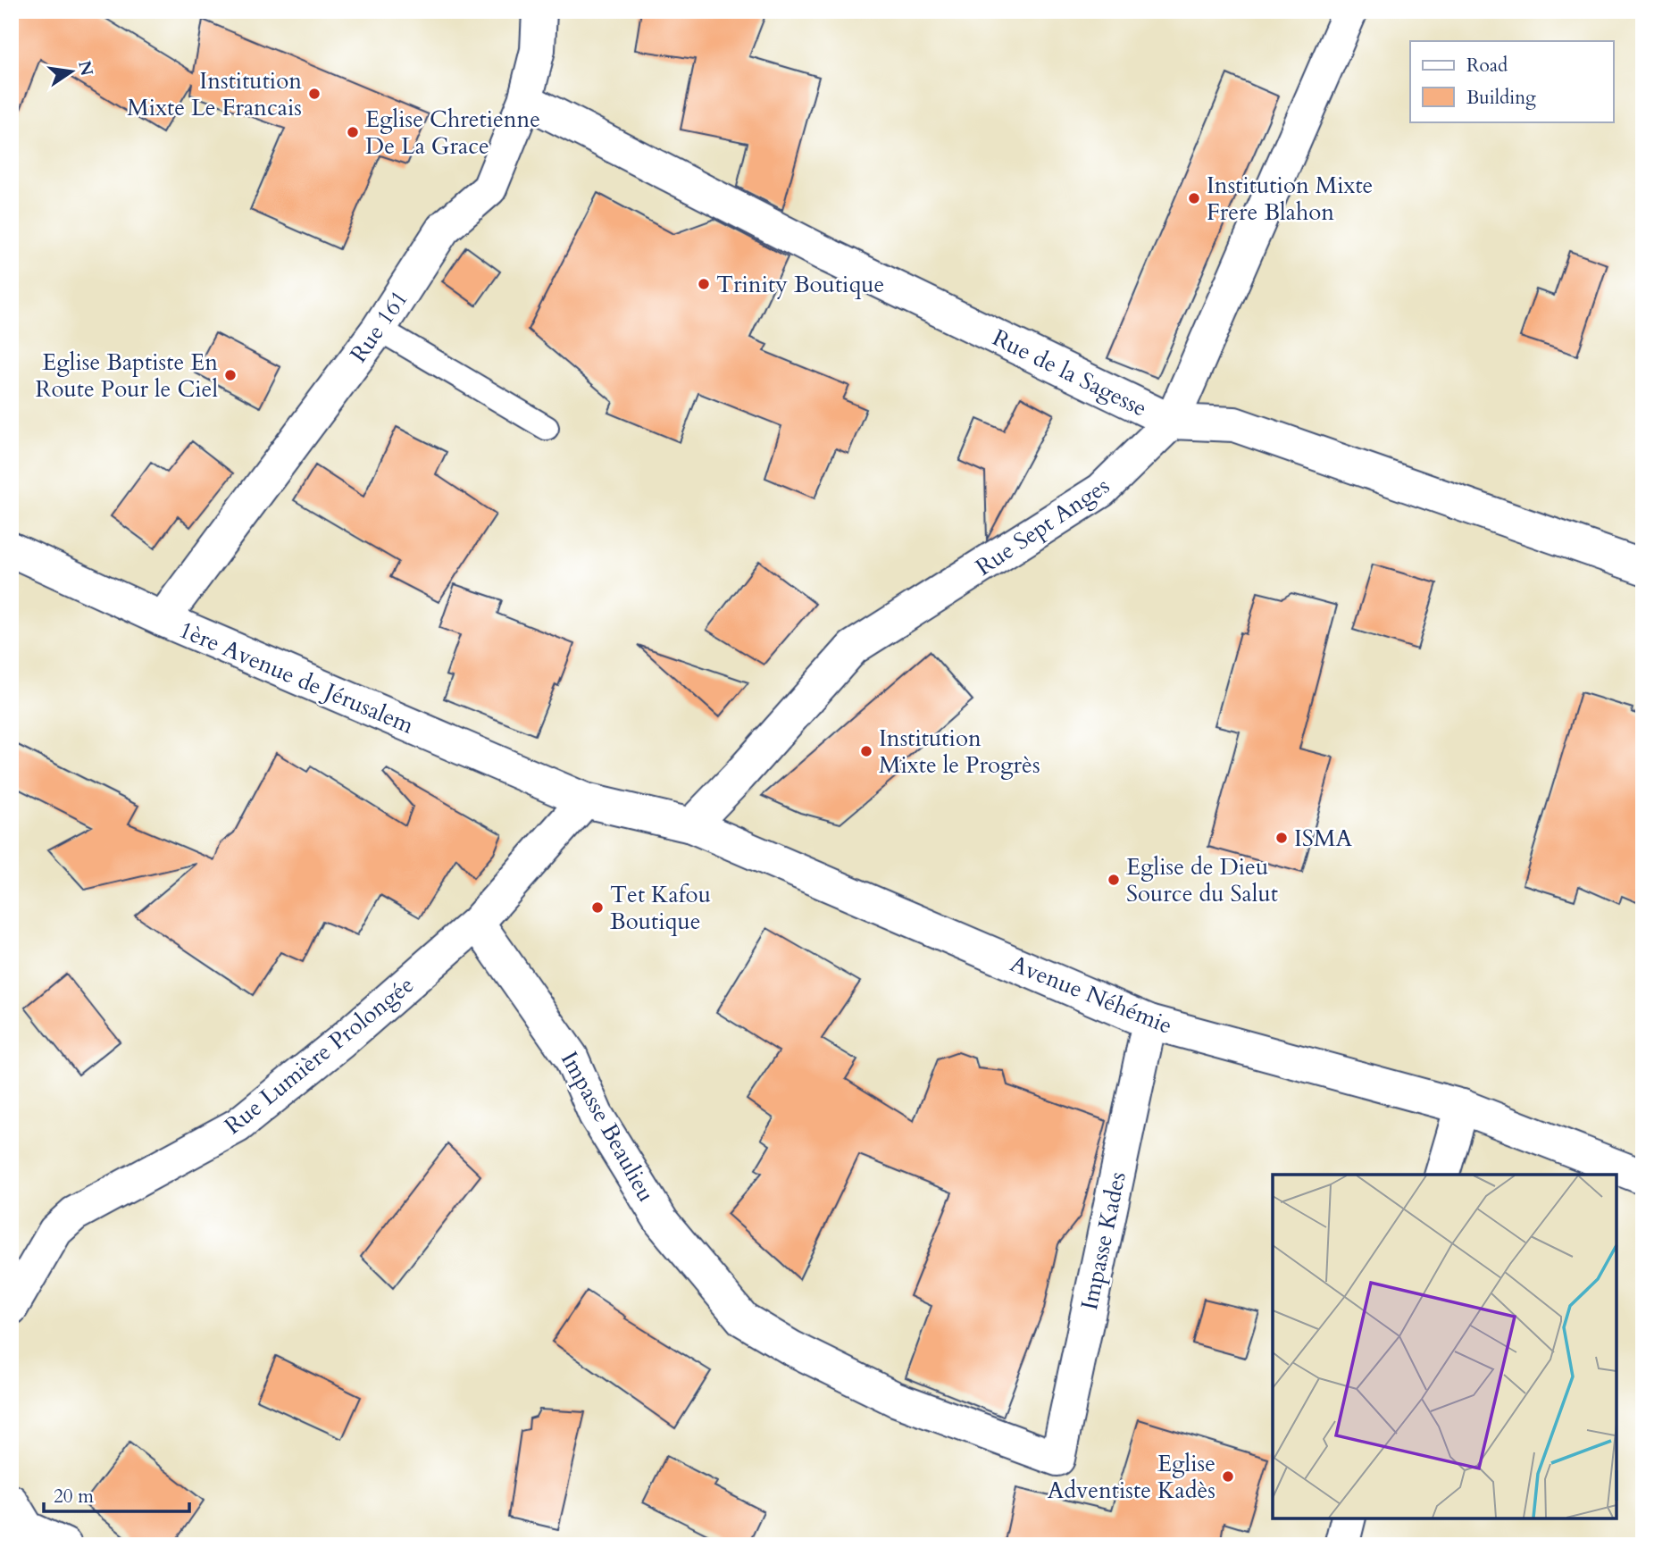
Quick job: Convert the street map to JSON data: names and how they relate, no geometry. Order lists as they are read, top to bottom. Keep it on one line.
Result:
{"streets":{"street":["Rue 161","Rue de la Sagesse","Rue Sept Anges","1ère Avenue de Jérusalem","Avenue Néhémie","Rue Lumière Prolongée","Impasse Beaulieu","Impasse Kades"]},"crossings":[["Rue 161","Rue de la Sagesse"],["Rue 161","1ère Avenue de Jérusalem"],["Rue de la Sagesse","Rue Sept Anges"],["Rue Sept Anges","Avenue Néhémie"],["1ère Avenue de Jérusalem","Avenue Néhémie"],["1ère Avenue de Jérusalem","Rue Lumière Prolongée"],["Avenue Néhémie","Rue Lumière Prolongée"],["Avenue Néhémie","Impasse Kades"],["Rue Lumière Prolongée","Impasse Beaulieu"],["Impasse Beaulieu","Impasse Kades"]],"places":["Institution Mixte Le Francais","Eglise Chretienne De La Grace","Institution Mixte Frere Blahon","Trinity Boutique","Eglise Baptiste En Route Pour le Ciel","Institution Mixte le Progrès","ISMA","Eglise de Dieu Source du Salut","Tet Kafou Boutique","Eglise Adventiste Kadès"],"legend":["Road","Building"],"scale_bar":"20 m","north":"right"}
